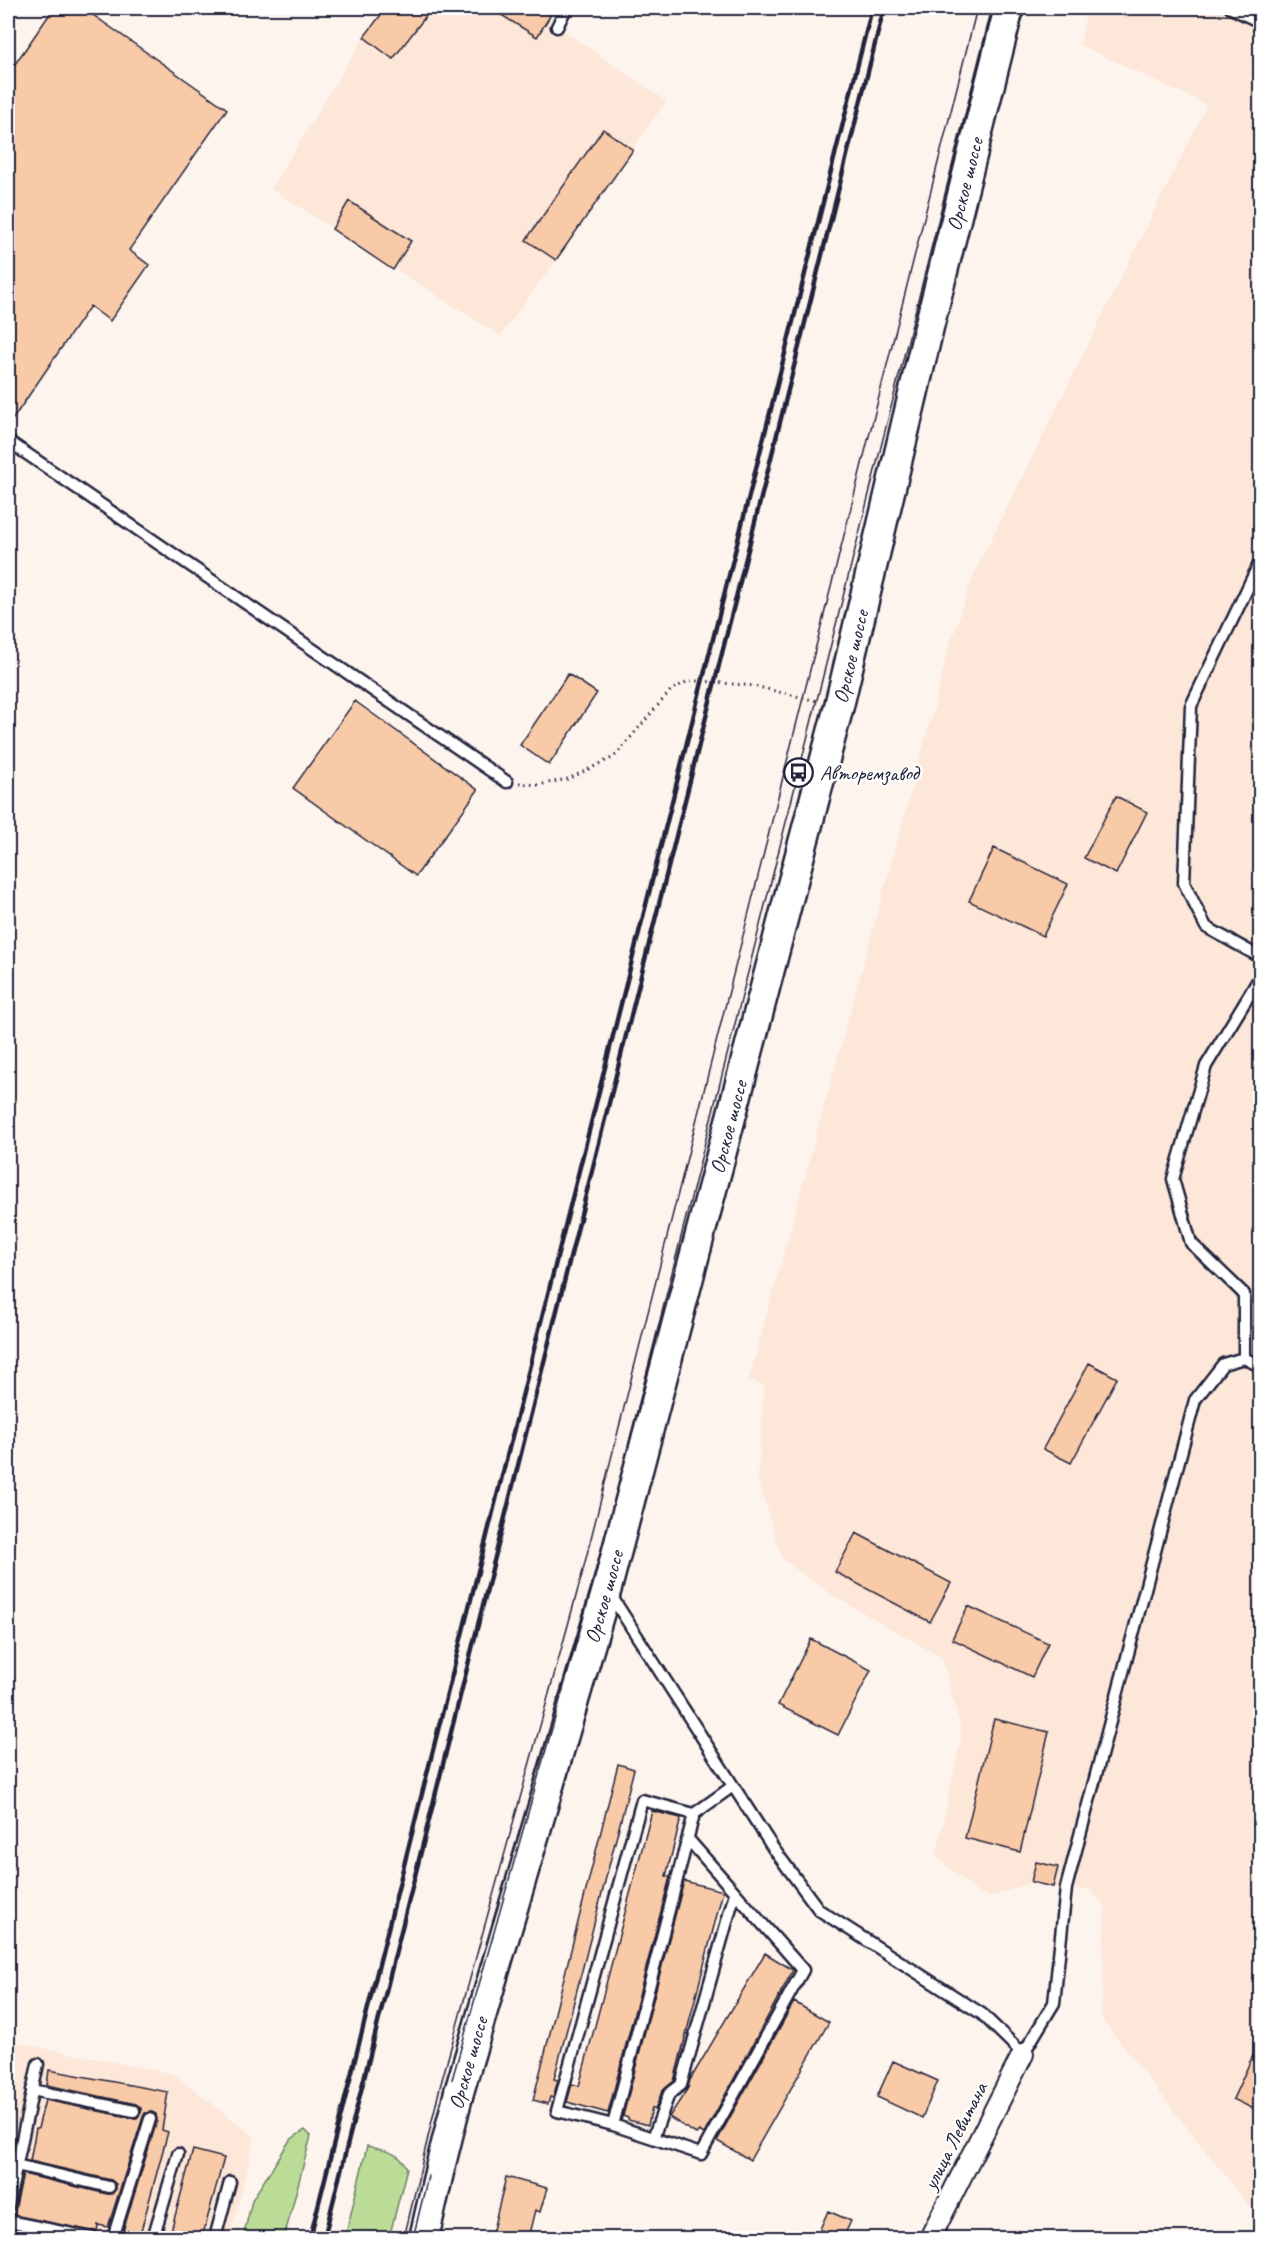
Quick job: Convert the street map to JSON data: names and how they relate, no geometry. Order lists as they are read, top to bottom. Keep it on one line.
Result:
{"streets":{"street":["Орское шоссе","улица Левитана"]},"places":{"bus stop":["Авторемзавод"]}}
